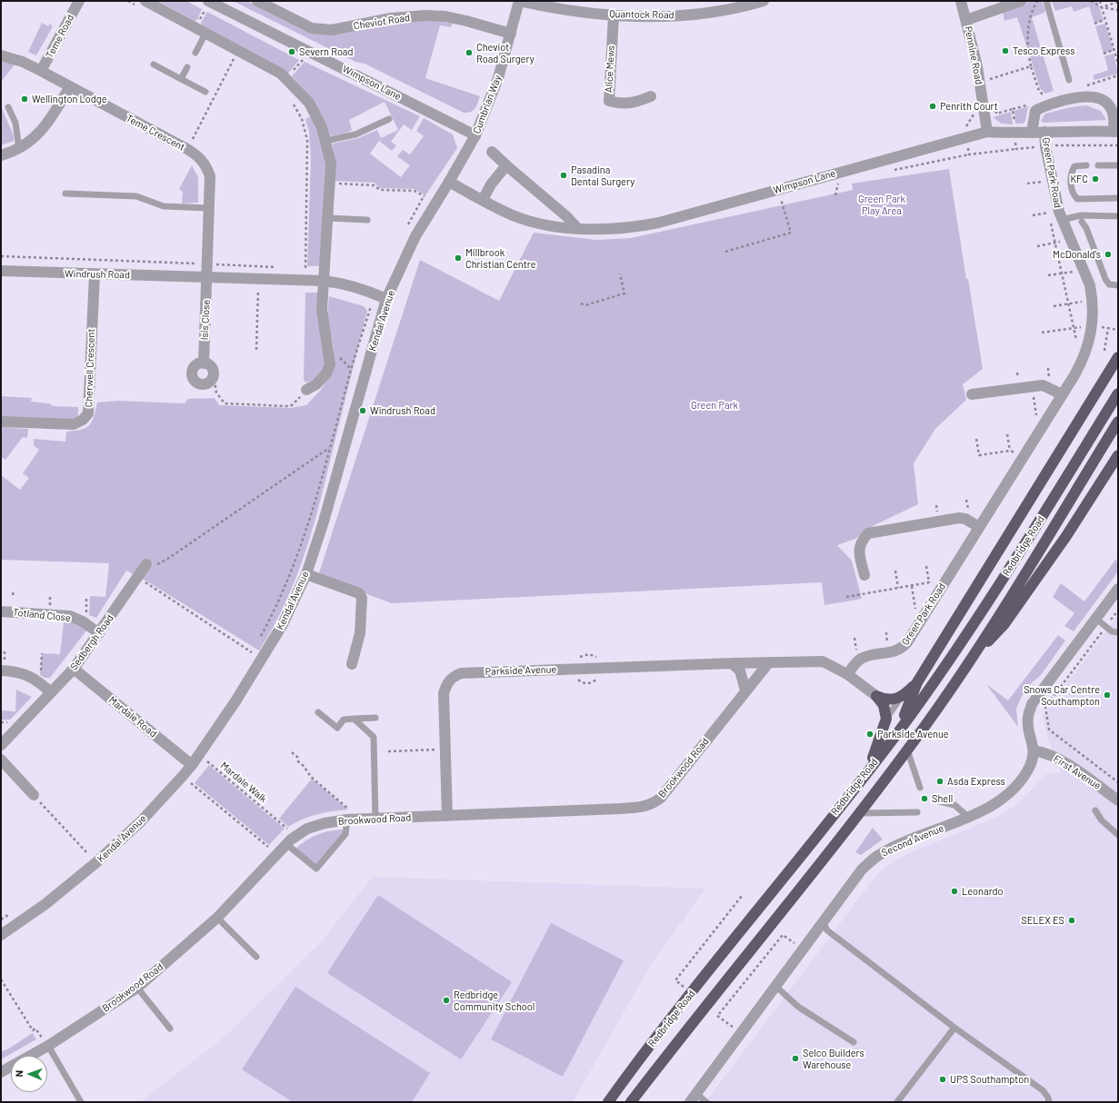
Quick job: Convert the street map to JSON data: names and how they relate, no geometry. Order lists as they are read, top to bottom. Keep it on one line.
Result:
{"streets":{"highway":["Redbridge Road"],"street":["Quantock Road","Cheviot Road","Teme Road","Pennine Road","Alice Mews","Wimpson Lane","Cumbrian Way","Teme Crescent","Green Park Road","Windrush Road","Isis Close","Kendal Avenue","Cherwell Crescent","Totland Close","Sedbergh Road","Parkside Avenue","Mardale Road","Brookwood Road","First Avenue","Second Avenue"],"path":["Mardale Walk"]},"crossings":[["Quantock Road","Alice Mews"],["Quantock Road","Cumbrian Way"],["Cheviot Road","Cumbrian Way"],["Teme Road","Teme Crescent"],["Pennine Road","Wimpson Lane"],["Wimpson Lane","Cumbrian Way"],["Wimpson Lane","Green Park Road"],["Wimpson Lane","Kendal Avenue"],["Cumbrian Way","Kendal Avenue"],["Teme Crescent","Windrush Road"],["Teme Crescent","Isis Close"],["Green Park Road","Parkside Avenue"],["Windrush Road","Isis Close"],["Windrush Road","Kendal Avenue"],["Windrush Road","Cherwell Crescent"],["Kendal Avenue","Mardale Road"],["Kendal Avenue","Mardale Walk"],["Totland Close","Sedbergh Road"],["Sedbergh Road","Mardale Road"],["Parkside Avenue","Brookwood Road"],["First Avenue","Second Avenue"]],"parks":["Green Park Play Area","Green Park"],"places":["Tesco Express","Severn Road","Cheviot Road Surgery","Wellington Lodge","Penrith Court","Pasadina Dental Surgery","KFC","McDonald's","Millbrook Christian Centre","Windrush Road","Snows Car Centre Southampton","Parkside Avenue","Asda Express","Shell","Leonardo","SELEX ES","Redbridge Community School","Selco Builders Warehouse","UPS Southampton"],"north":"left"}
